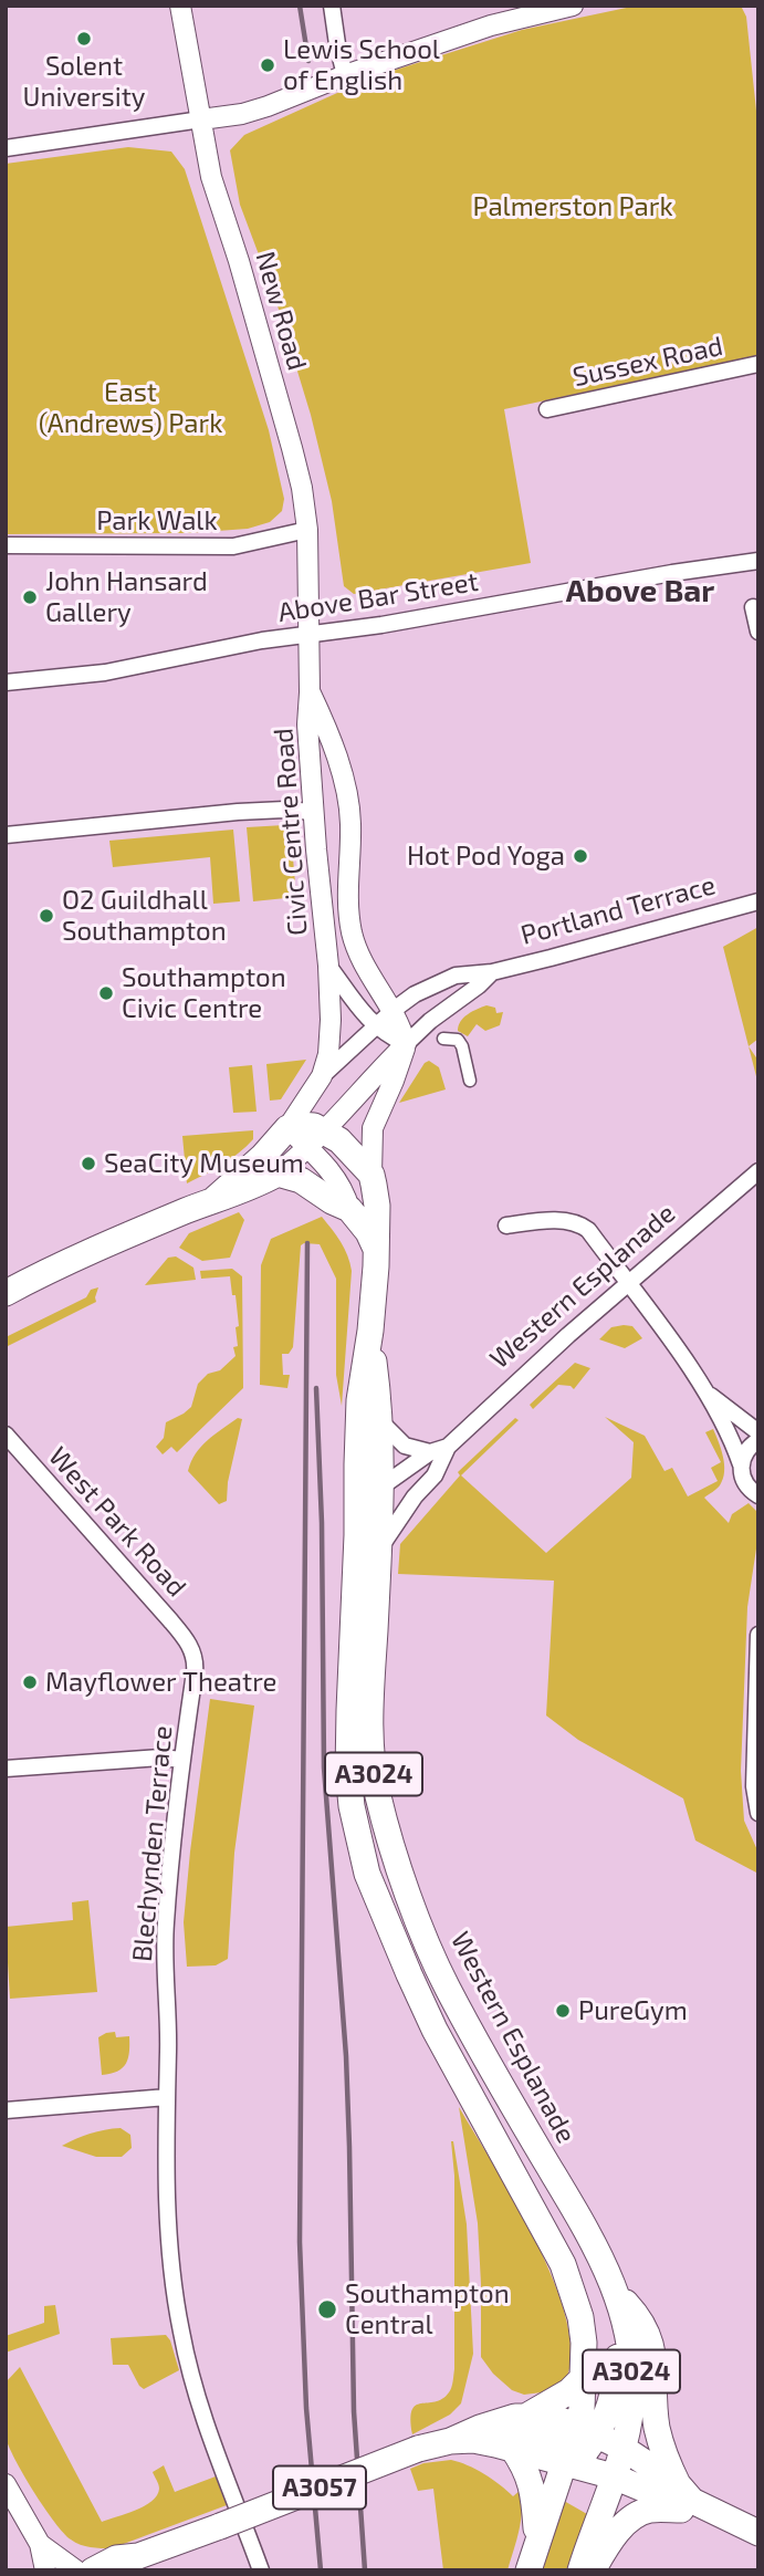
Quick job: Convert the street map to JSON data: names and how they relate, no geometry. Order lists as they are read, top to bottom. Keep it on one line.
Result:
{"streets":{"main road":["Western Esplanade","A3024","A3057"],"street":["New Road","Sussex Road","Park Walk","Above Bar Street","Civic Centre Road","Portland Terrace","West Park Road","Blechynden Terrace"]},"crossings":[["New Road","Park Walk"],["New Road","Above Bar Street"],["New Road","Civic Centre Road"],["Above Bar Street","Civic Centre Road"],["Civic Centre Road","Portland Terrace"],["Portland Terrace","Western Esplanade"],["Western Esplanade","A3024"],["Western Esplanade","A3057"],["West Park Road","Blechynden Terrace"],["A3024","A3057"]],"districts":["Above Bar"],"parks":["Palmerston Park","East (Andrews) Park"],"places":["Solent University","Lewis School of English","John Hansard Gallery","Hot Pod Yoga","O2 Guildhall Southampton","Southampton Civic Centre","SeaCity Museum","Mayflower Theatre","PureGym","Southampton Central"]}
